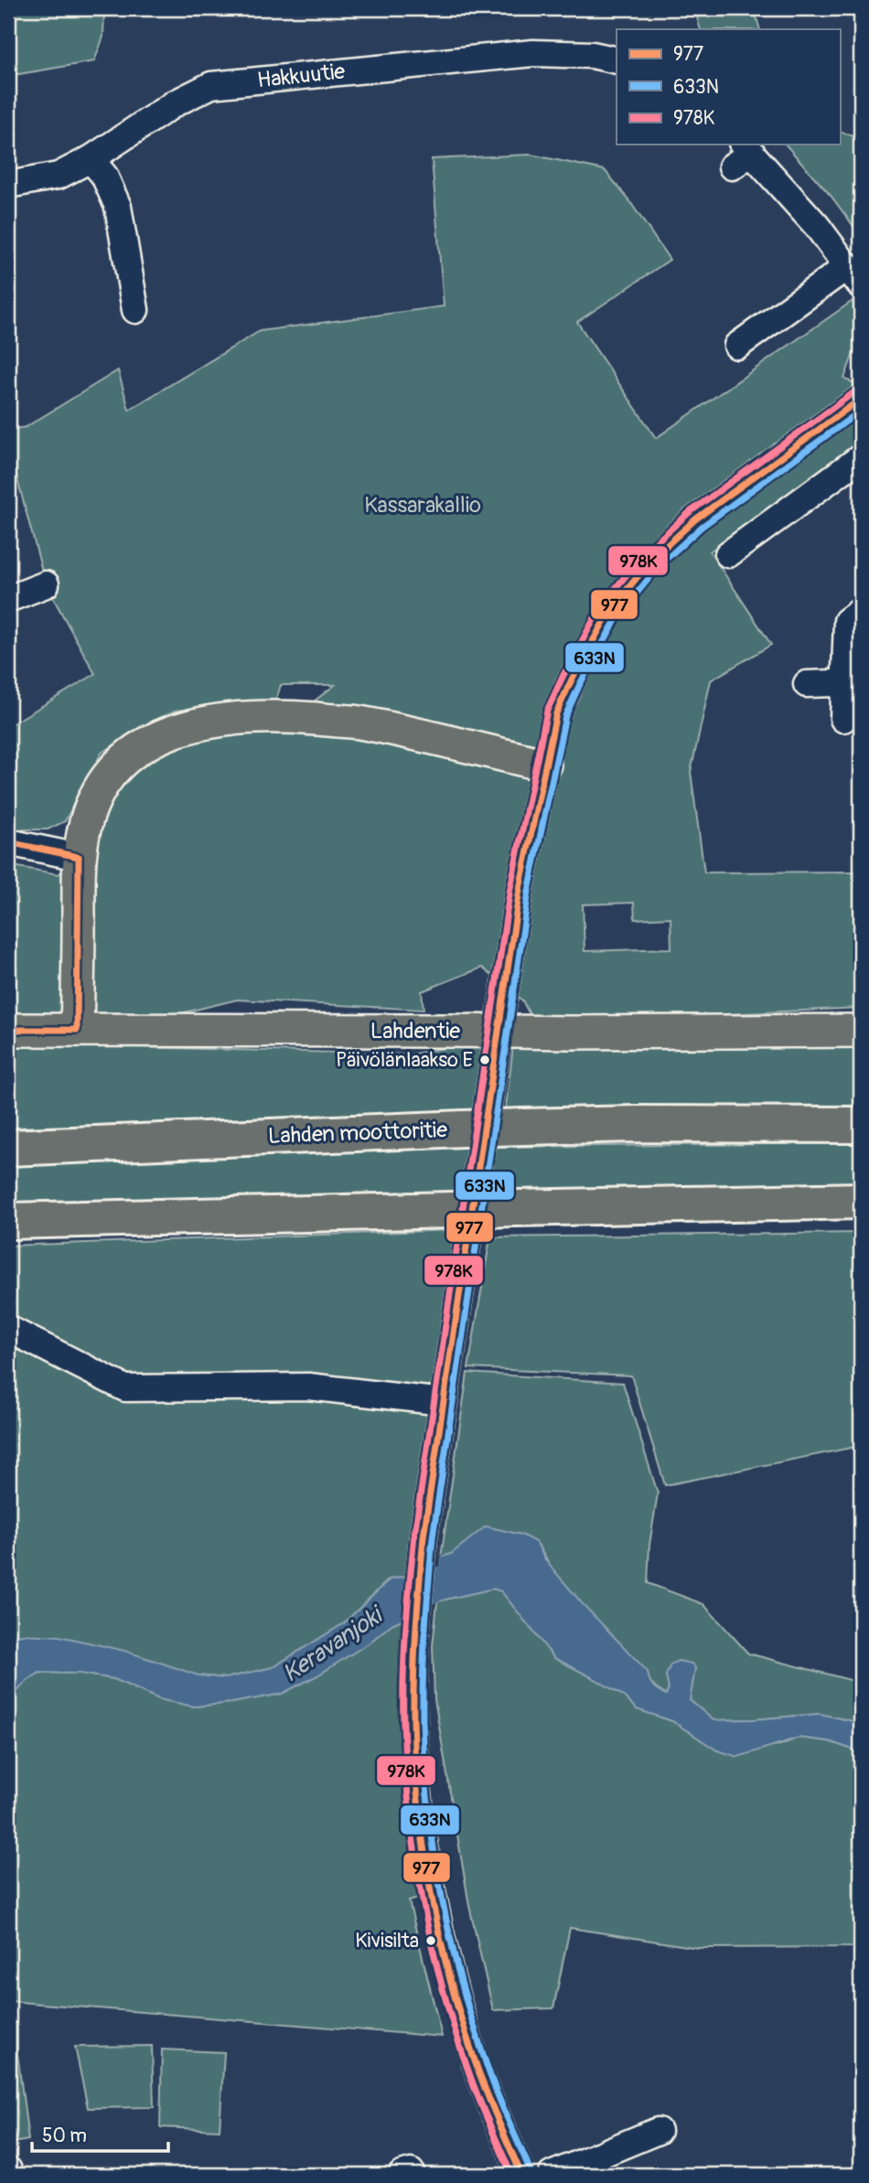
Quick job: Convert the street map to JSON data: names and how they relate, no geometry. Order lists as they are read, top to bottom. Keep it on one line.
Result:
{"streets":{"highway":["Lahden moottoritie"],"main road":["Lahdentie"],"street":["Hakkuutie"]},"water":["Keravanjoki"],"parks":["Kassarakallio"],"places":["Päivölänlaakso E","Kivisilta"],"lines":["transit line 978K","transit line 977","transit line 633N"],"legend":["977","633N","978K"],"scale_bar":"50 m"}
